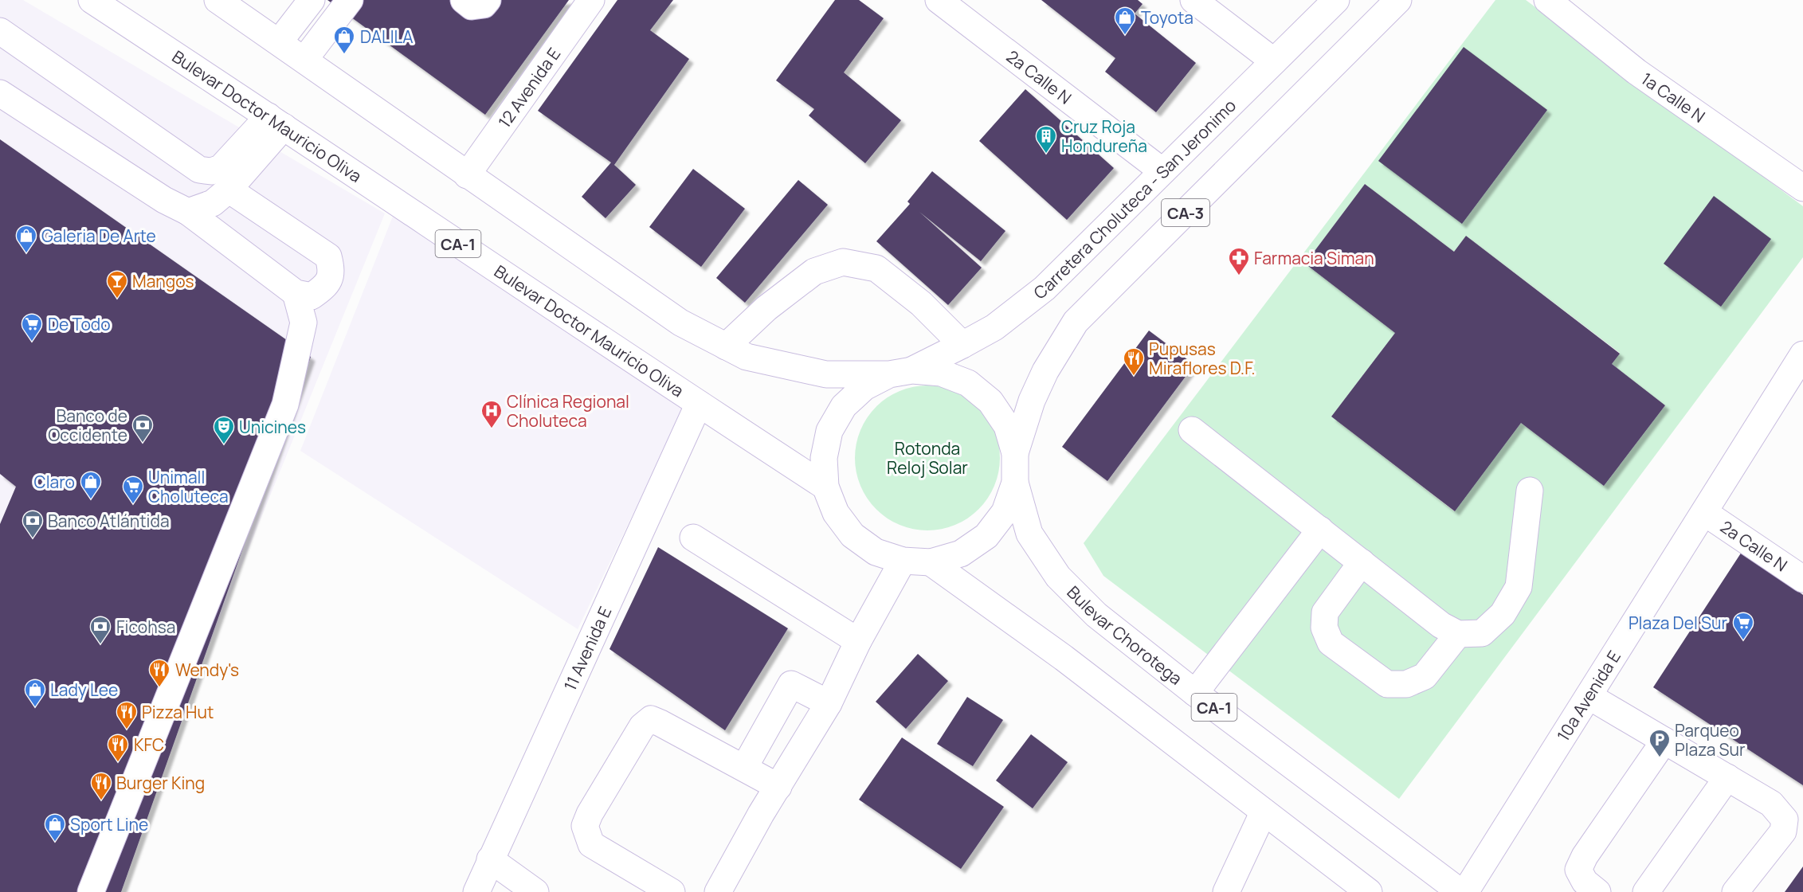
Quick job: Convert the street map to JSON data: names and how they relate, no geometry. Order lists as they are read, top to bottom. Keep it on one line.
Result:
{"streets":{"main road":["2a Calle N","12 Avenida E","1a Calle N","Bulevar Doctor Mauricio Oliva","Carretera Choluteca - San Jeronimo","CA-3","CA-1","Bulevar Chorotega","11 Avenida E","10a Avenida E"]},"crossings":[["2a Calle N","Carretera Choluteca - San Jeronimo"],["2a Calle N","10a Avenida E"],["12 Avenida E","CA-1"],["Bulevar Doctor Mauricio Oliva","CA-1"],["Bulevar Doctor Mauricio Oliva","11 Avenida E"],["Carretera Choluteca - San Jeronimo","CA-1"],["CA-3","CA-1"],["CA-1","Bulevar Chorotega"]],"parks":["Rotonda Reloj Solar"],"places":{"shop":["Toyota","DALILA","Galeria De Arte","Claro","Lady Lee","Sport Line"],"building":["Cruz Roja Hondureña"],"pharmacy":["Farmacia Siman"],"bar":["Mangos"],"supermarket":["De Todo","Unimall Choluteca","Plaza Del Sur"],"restaurant":["Pupusas Miraflores D.F.","Wendy's","Pizza Hut","KFC","Burger King"],"hospital":["Clínica Regional Choluteca"],"bank":["Banco de Occidente","Banco Atlántida","Ficohsa"],"theatre":["Unicines"],"parking":["Parqueo Plaza Sur"]}}
